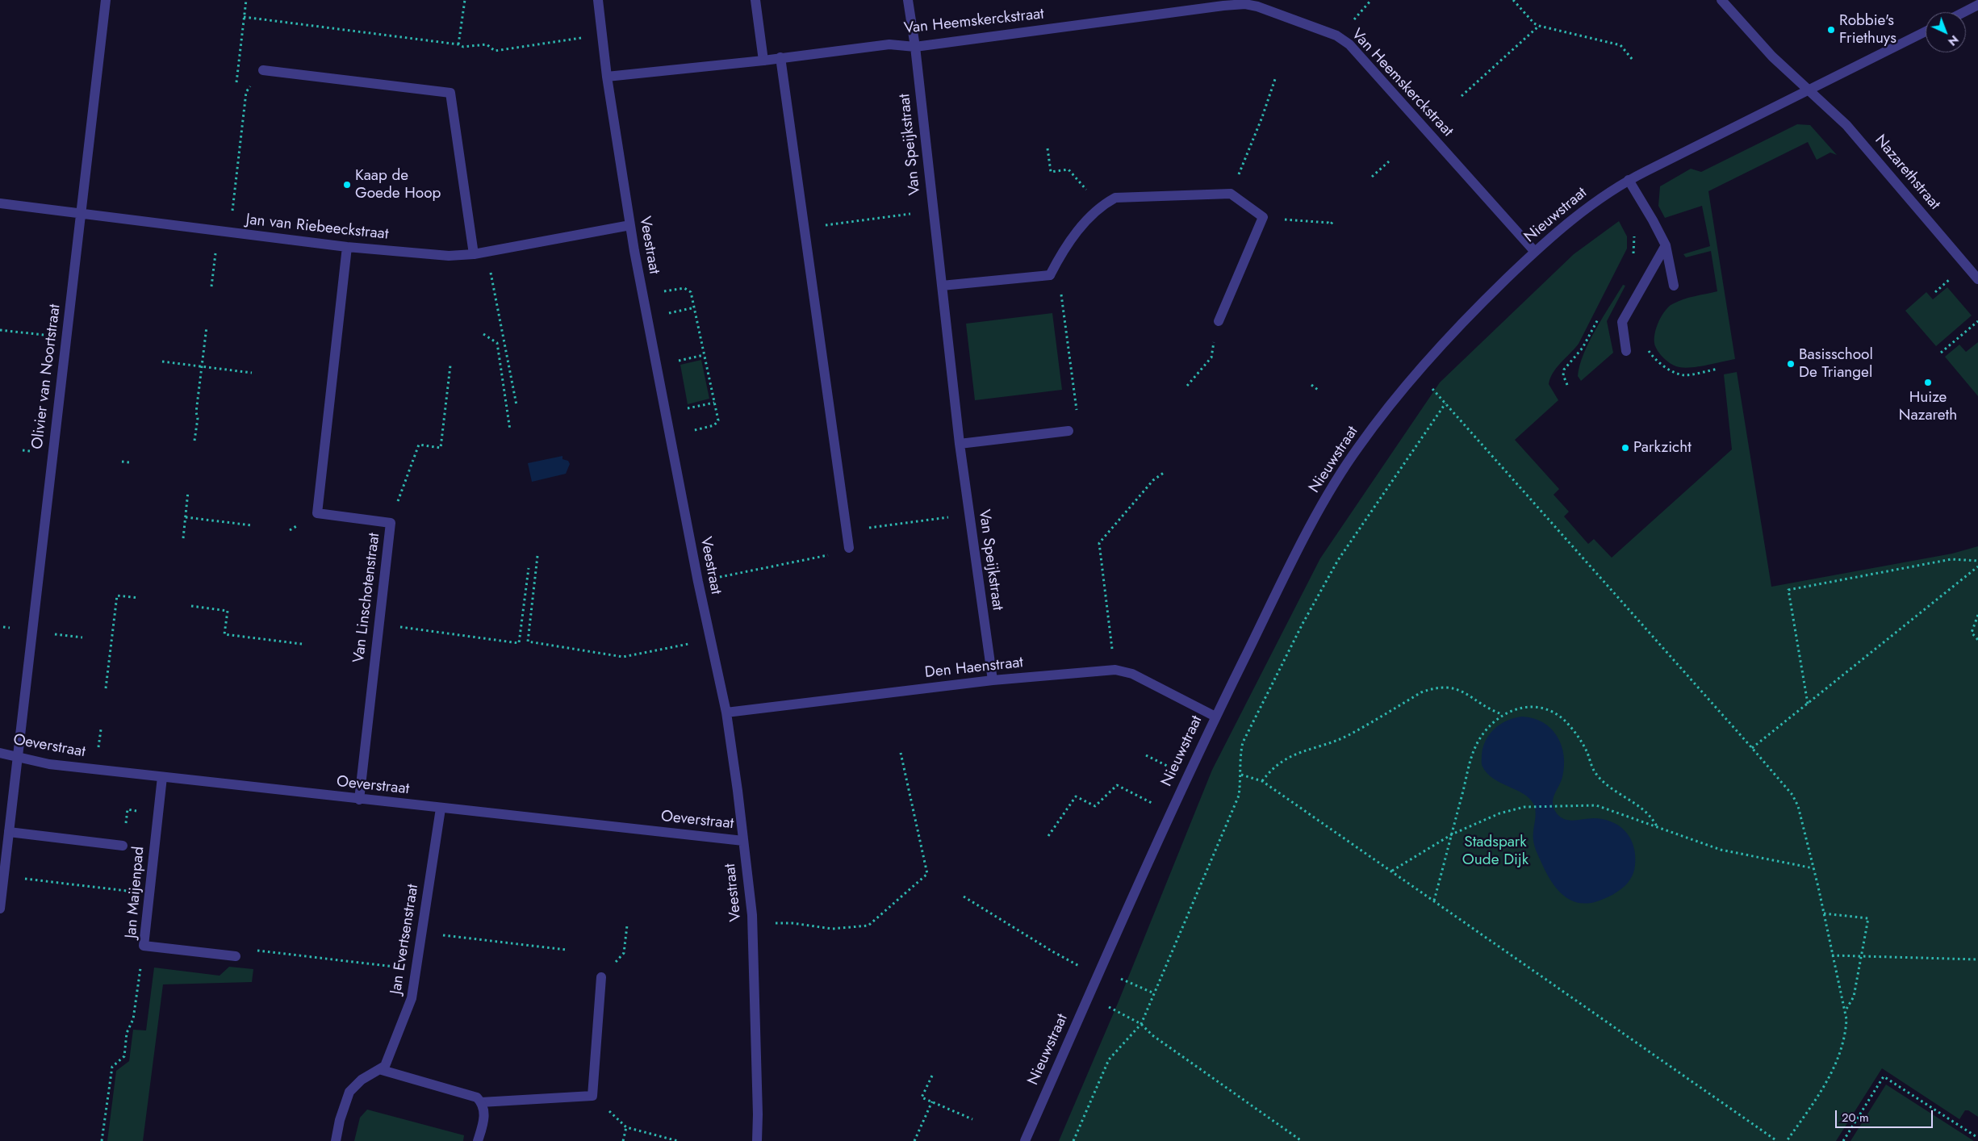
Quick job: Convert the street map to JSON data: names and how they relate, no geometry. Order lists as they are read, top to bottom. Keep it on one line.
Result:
{"streets":{"street":["Van Heemskerckstraat","Van Speijkstraat","Nazarethstraat","Nieuwstraat","Jan van Riebeeckstraat","Veestraat","Olivier van Noortstraat","Van Linschotenstraat","Den Haenstraat","Oeverstraat","Jan Maijenpad","Jan Evertsenstraat"]},"crossings":[["Van Heemskerckstraat","Van Speijkstraat"],["Van Heemskerckstraat","Nieuwstraat"],["Van Heemskerckstraat","Veestraat"],["Van Speijkstraat","Den Haenstraat"],["Nazarethstraat","Nieuwstraat"],["Nieuwstraat","Den Haenstraat"],["Jan van Riebeeckstraat","Veestraat"],["Jan van Riebeeckstraat","Olivier van Noortstraat"],["Jan van Riebeeckstraat","Van Linschotenstraat"],["Veestraat","Den Haenstraat"],["Veestraat","Oeverstraat"],["Olivier van Noortstraat","Oeverstraat"],["Van Linschotenstraat","Oeverstraat"],["Oeverstraat","Jan Maijenpad"],["Oeverstraat","Jan Evertsenstraat"]],"parks":["Stadspark Oude Dijk"],"places":["Robbie's Friethuys","Kaap de Goede Hoop","Basisschool De Triangel","Huize Nazareth","Parkzicht"],"scale_bar":"20 m","north":"bottom right"}
